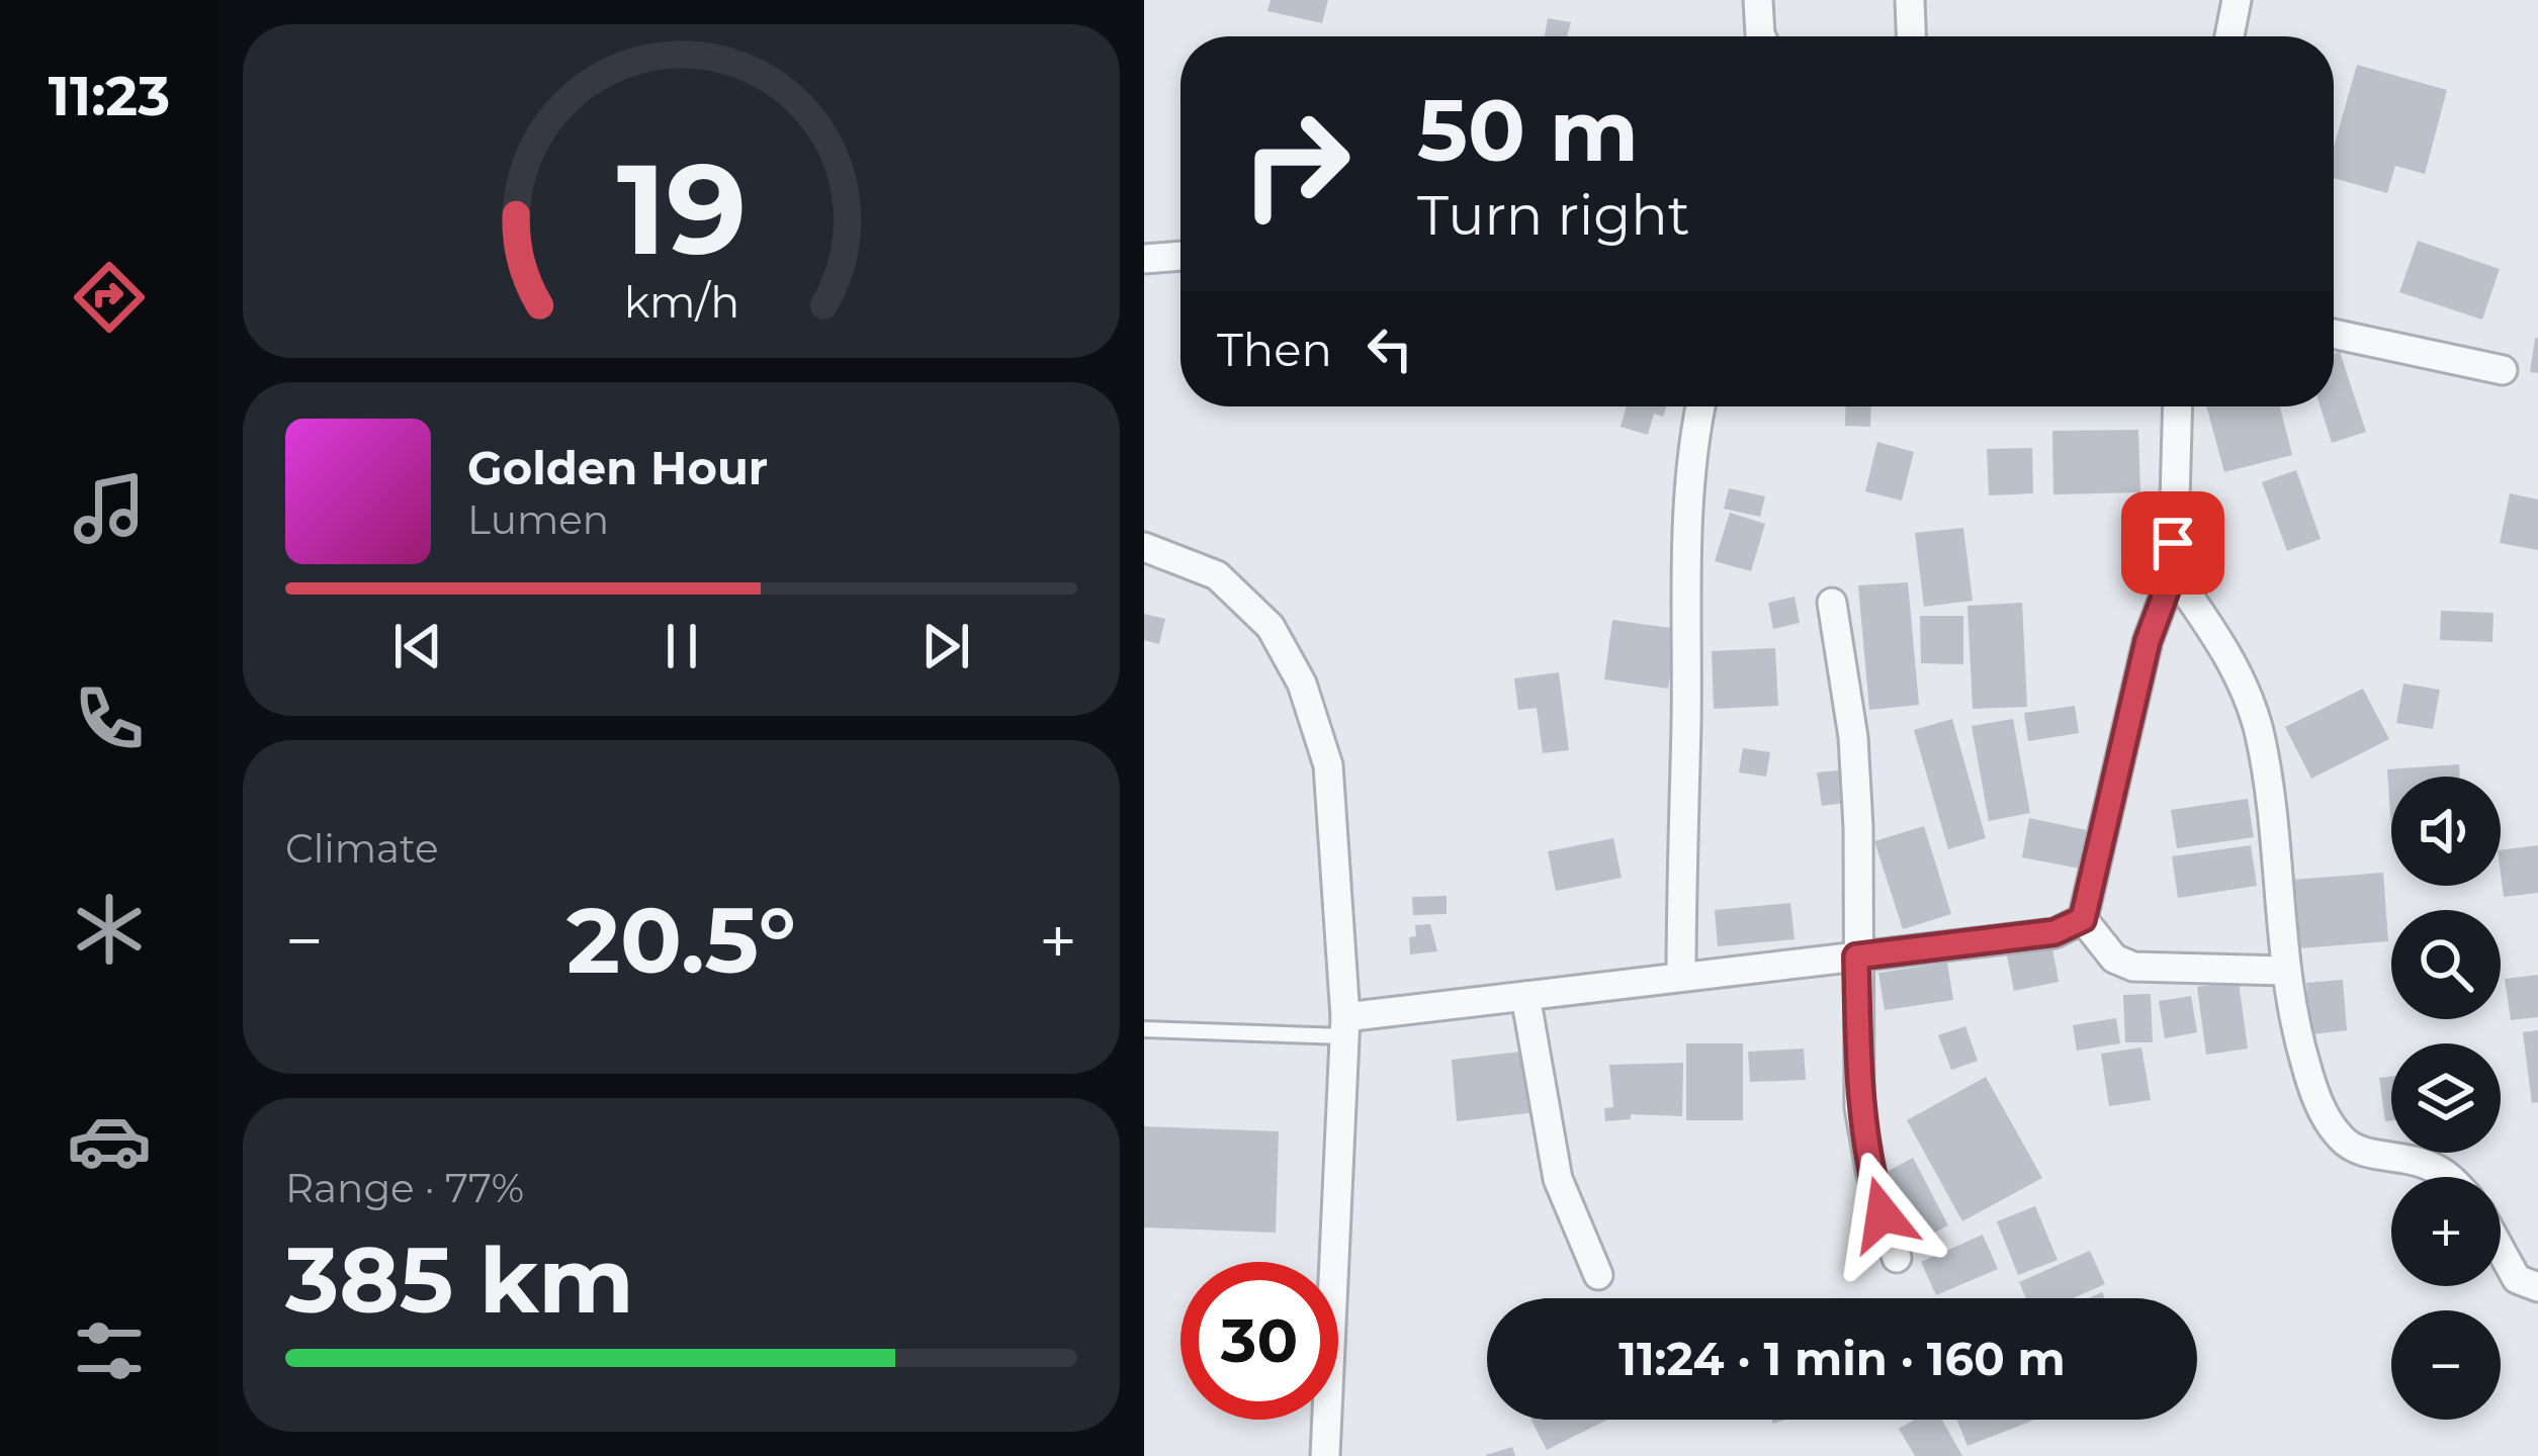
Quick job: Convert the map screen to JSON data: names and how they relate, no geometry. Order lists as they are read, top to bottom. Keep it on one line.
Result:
{"page":{"tabs":"11:23","turn":["50 m","Turn right"],"then":"Then","song":["Golden Hour","Lumen"],"tile":["Climate",["Range · 77%","385 km"]],"map_buttons":["+","−"],"heat":["−","20.5°","+"],"limit":"30","trip":"11:24 · 1 min · 160 m","gauge":["19","km/h"]}}
